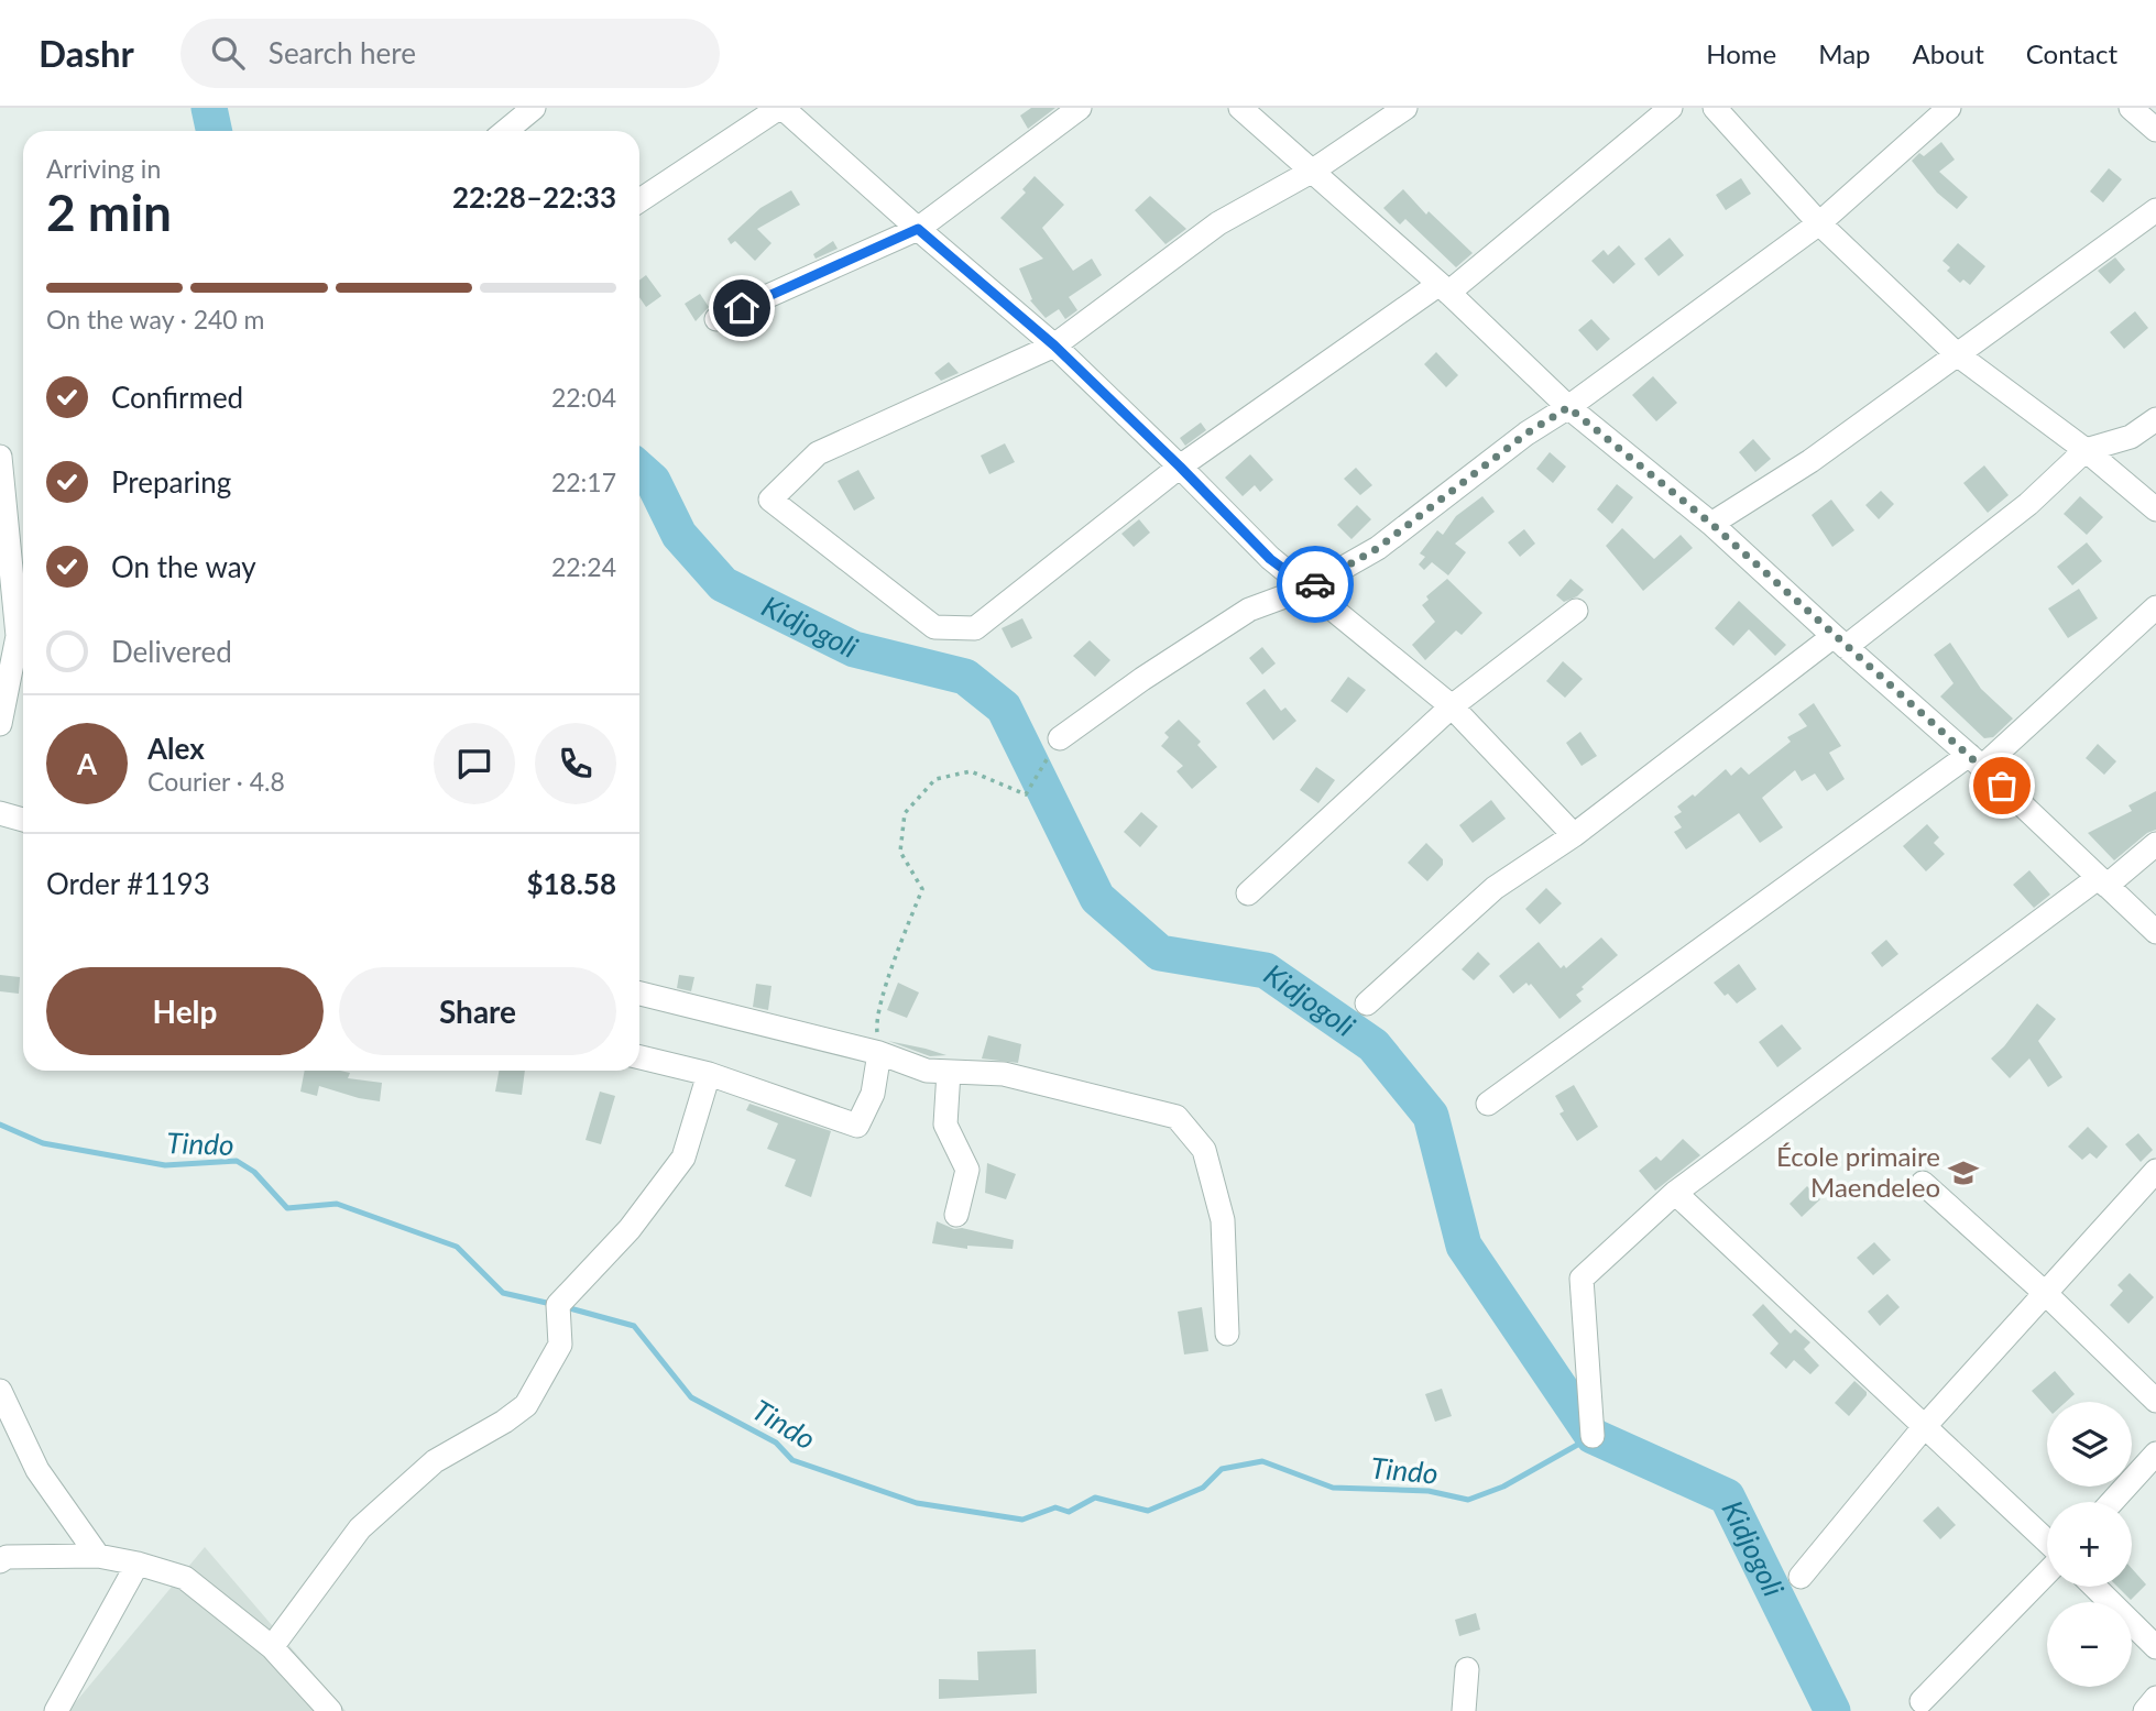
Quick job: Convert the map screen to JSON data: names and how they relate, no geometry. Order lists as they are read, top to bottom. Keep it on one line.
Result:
{"water":["Kidjogoli","Tindo"],"places":{"school or university":["École primaire Maendeleo"]},"page":{"header":"Dashr","search":"Search here","nav":["Home","Map","About","Contact"],"heading":["2 min","Arriving in","22:28–22:33"],"panel":["Alex","Courier · 4.8","Order #1193","$18.58"],"bar":"On the way · 240 m","list":[["Confirmed","22:04"],["Preparing","22:17"],["On the way","22:24"],"Delivered"],"round":"A","buttons":["Help","Share"],"map_buttons":["+","−"]}}
